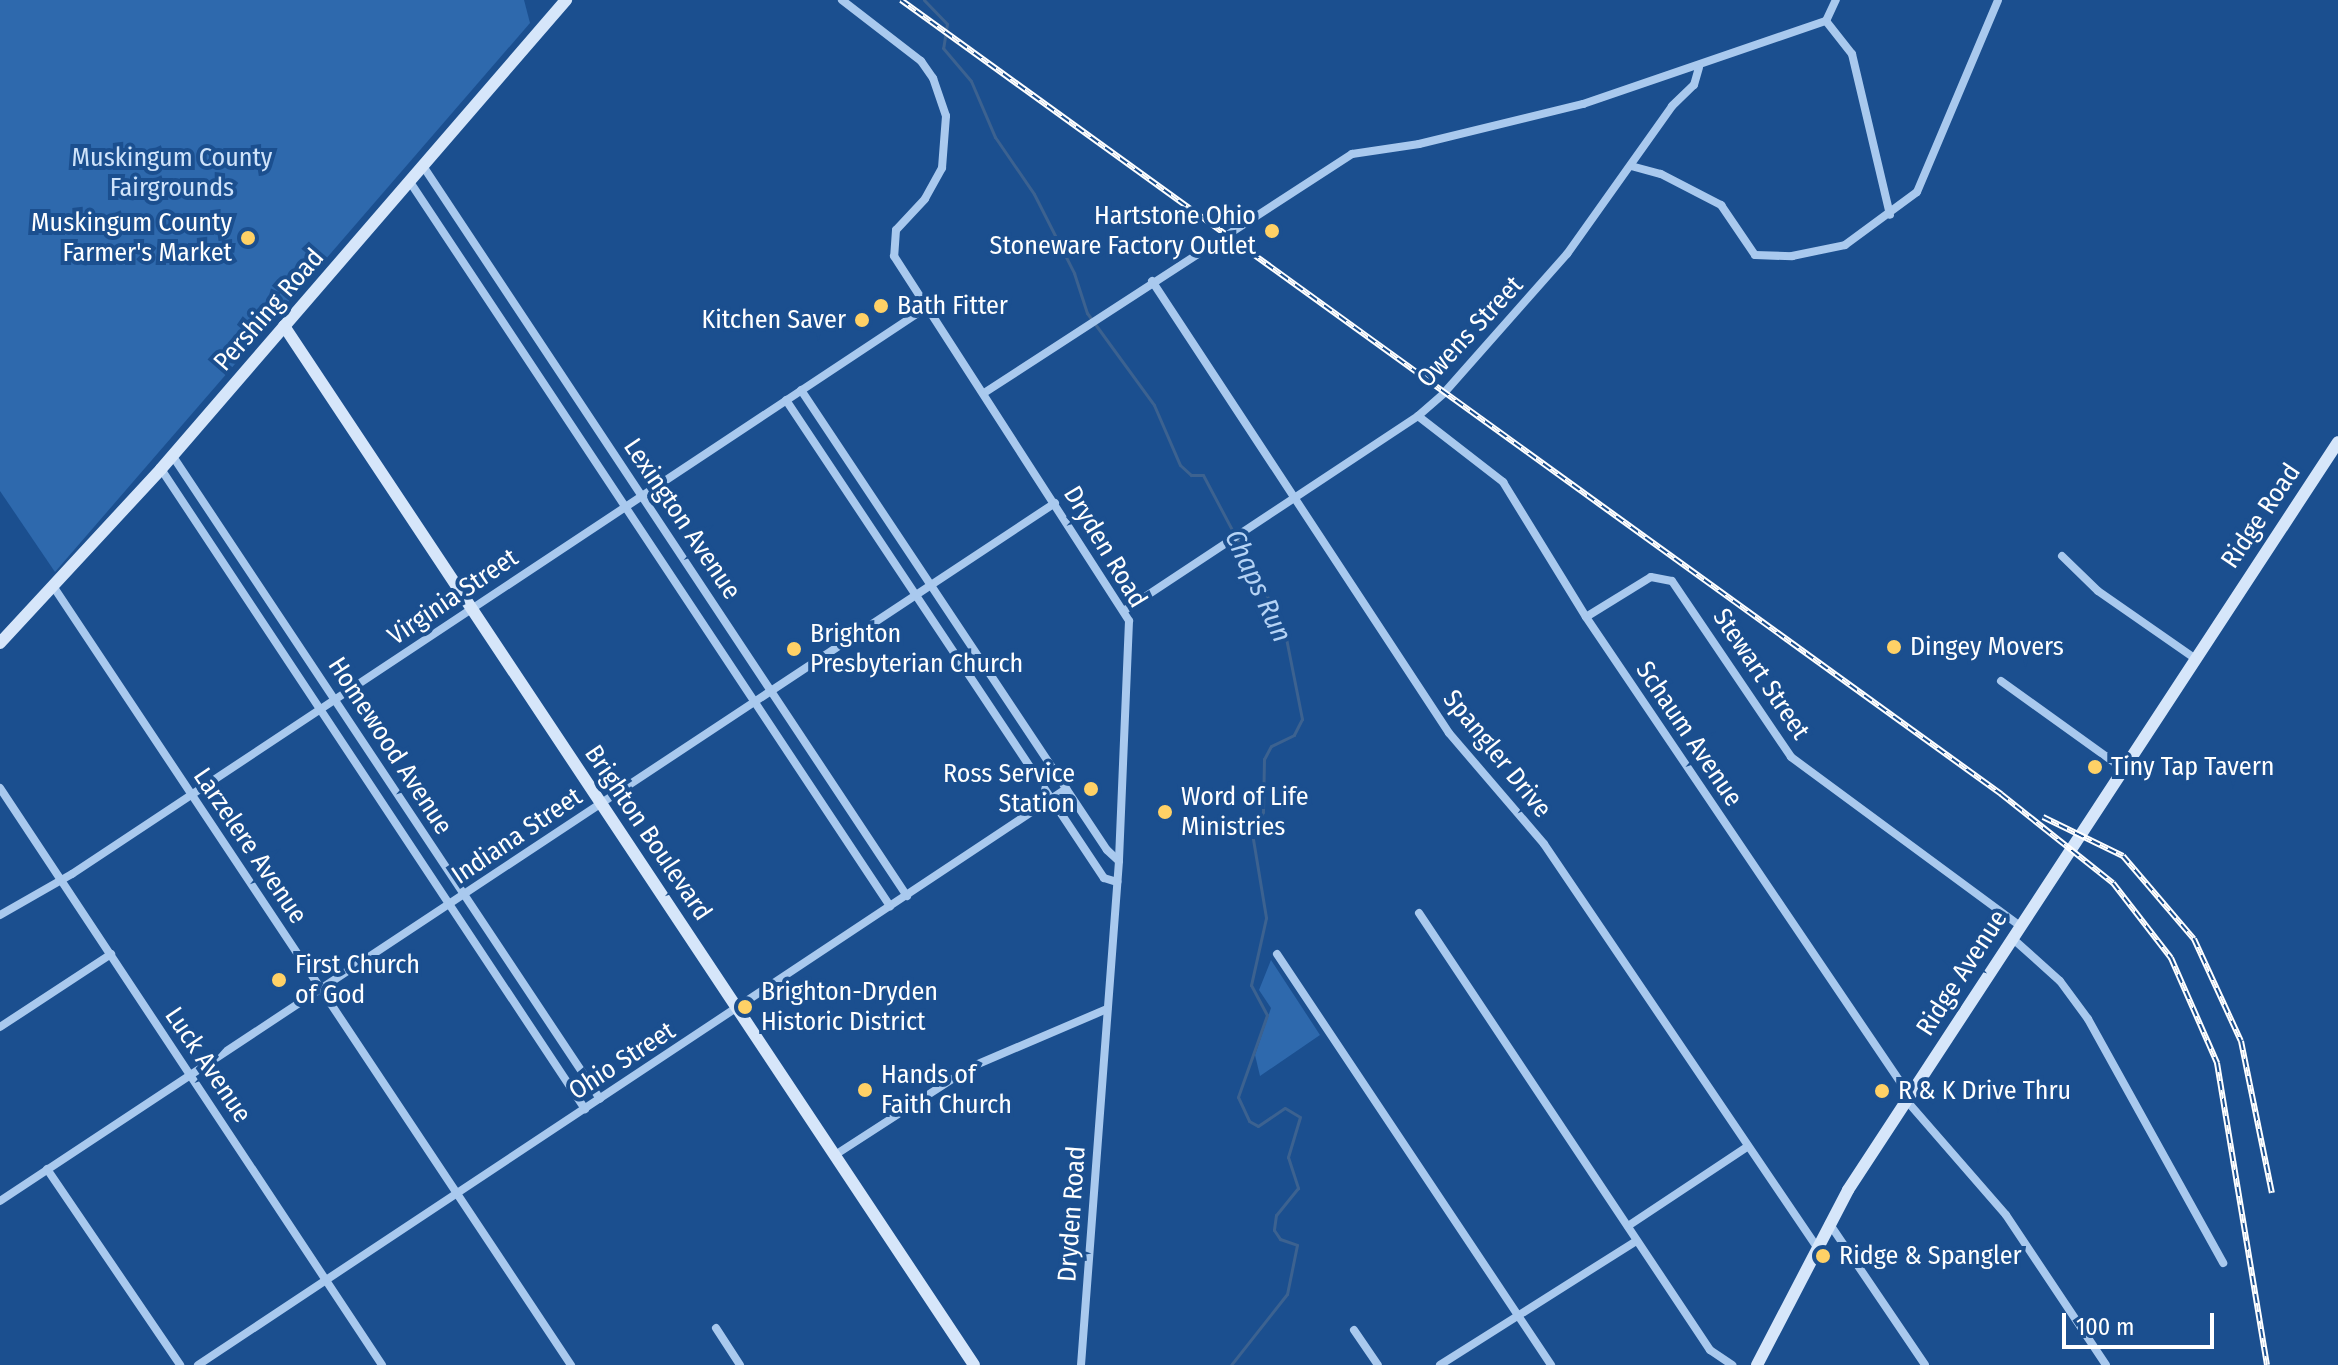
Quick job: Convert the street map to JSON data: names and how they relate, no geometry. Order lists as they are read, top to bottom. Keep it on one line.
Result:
{"streets":{"street":["Pershing Road","Owens Street","Ridge Road","Lexington Avenue","Dryden Road","Virginia Street","Stewart Street","Schaum Avenue","Homewood Avenue","Spangler Drive","Brighton Boulevard","Indiana Street","Larzelere Avenue","Ridge Avenue","Ohio Street","Luck Avenue"]},"crossings":[["Pershing Road","Lexington Avenue"],["Pershing Road","Homewood Avenue"],["Pershing Road","Brighton Boulevard"],["Pershing Road","Larzelere Avenue"],["Owens Street","Dryden Road"],["Owens Street","Schaum Avenue"],["Owens Street","Spangler Drive"],["Ridge Road","Ridge Avenue"],["Lexington Avenue","Virginia Street"],["Lexington Avenue","Indiana Street"],["Lexington Avenue","Ohio Street"],["Dryden Road","Virginia Street"],["Dryden Road","Indiana Street"],["Virginia Street","Homewood Avenue"],["Virginia Street","Brighton Boulevard"],["Virginia Street","Larzelere Avenue"],["Virginia Street","Luck Avenue"],["Stewart Street","Schaum Avenue"],["Stewart Street","Ridge Avenue"],["Schaum Avenue","Ridge Avenue"],["Homewood Avenue","Indiana Street"],["Homewood Avenue","Ohio Street"],["Spangler Drive","Ridge Avenue"],["Brighton Boulevard","Indiana Street"],["Brighton Boulevard","Ohio Street"],["Indiana Street","Larzelere Avenue"],["Indiana Street","Luck Avenue"],["Larzelere Avenue","Ohio Street"],["Ohio Street","Luck Avenue"]],"water":["Chaps Run"],"parks":["Muskingum County Fairgrounds"],"places":["Hartstone Ohio Stoneware Factory Outlet","Muskingum County Farmer's Market","Bath Fitter","Kitchen Saver","Dingey Movers","Brighton Presbyterian Church","Tiny Tap Tavern","Ross Service Station","Word of Life Ministries","First Church of God","Brighton-Dryden Historic District","Hands of Faith Church","R & K Drive Thru","Ridge & Spangler"],"scale_bar":"100 m"}
